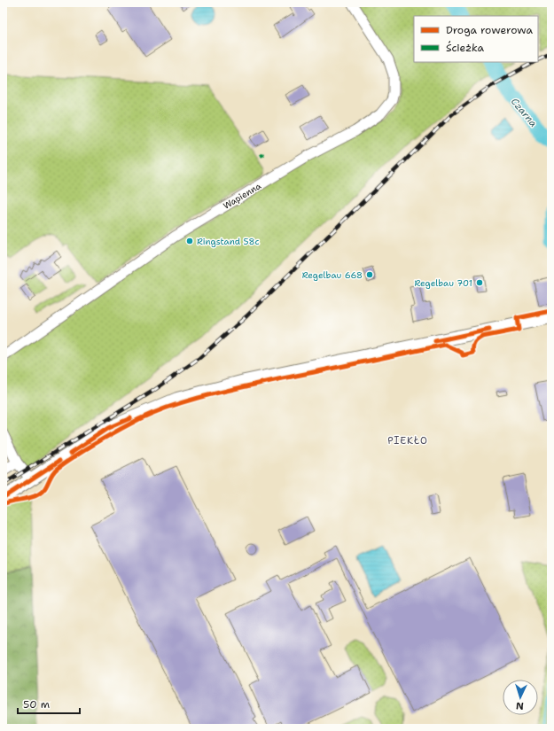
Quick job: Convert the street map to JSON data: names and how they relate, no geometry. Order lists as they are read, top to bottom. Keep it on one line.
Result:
{"streets":{"street":["Wapienna"]},"districts":["PIEKŁO"],"water":["Czarna"],"places":["Ringstand 58c","Regelbau 668","Regelbau 701"],"legend":["Droga rowerowa","Ścieżka"],"scale_bar":"50 m","north":"bottom"}
